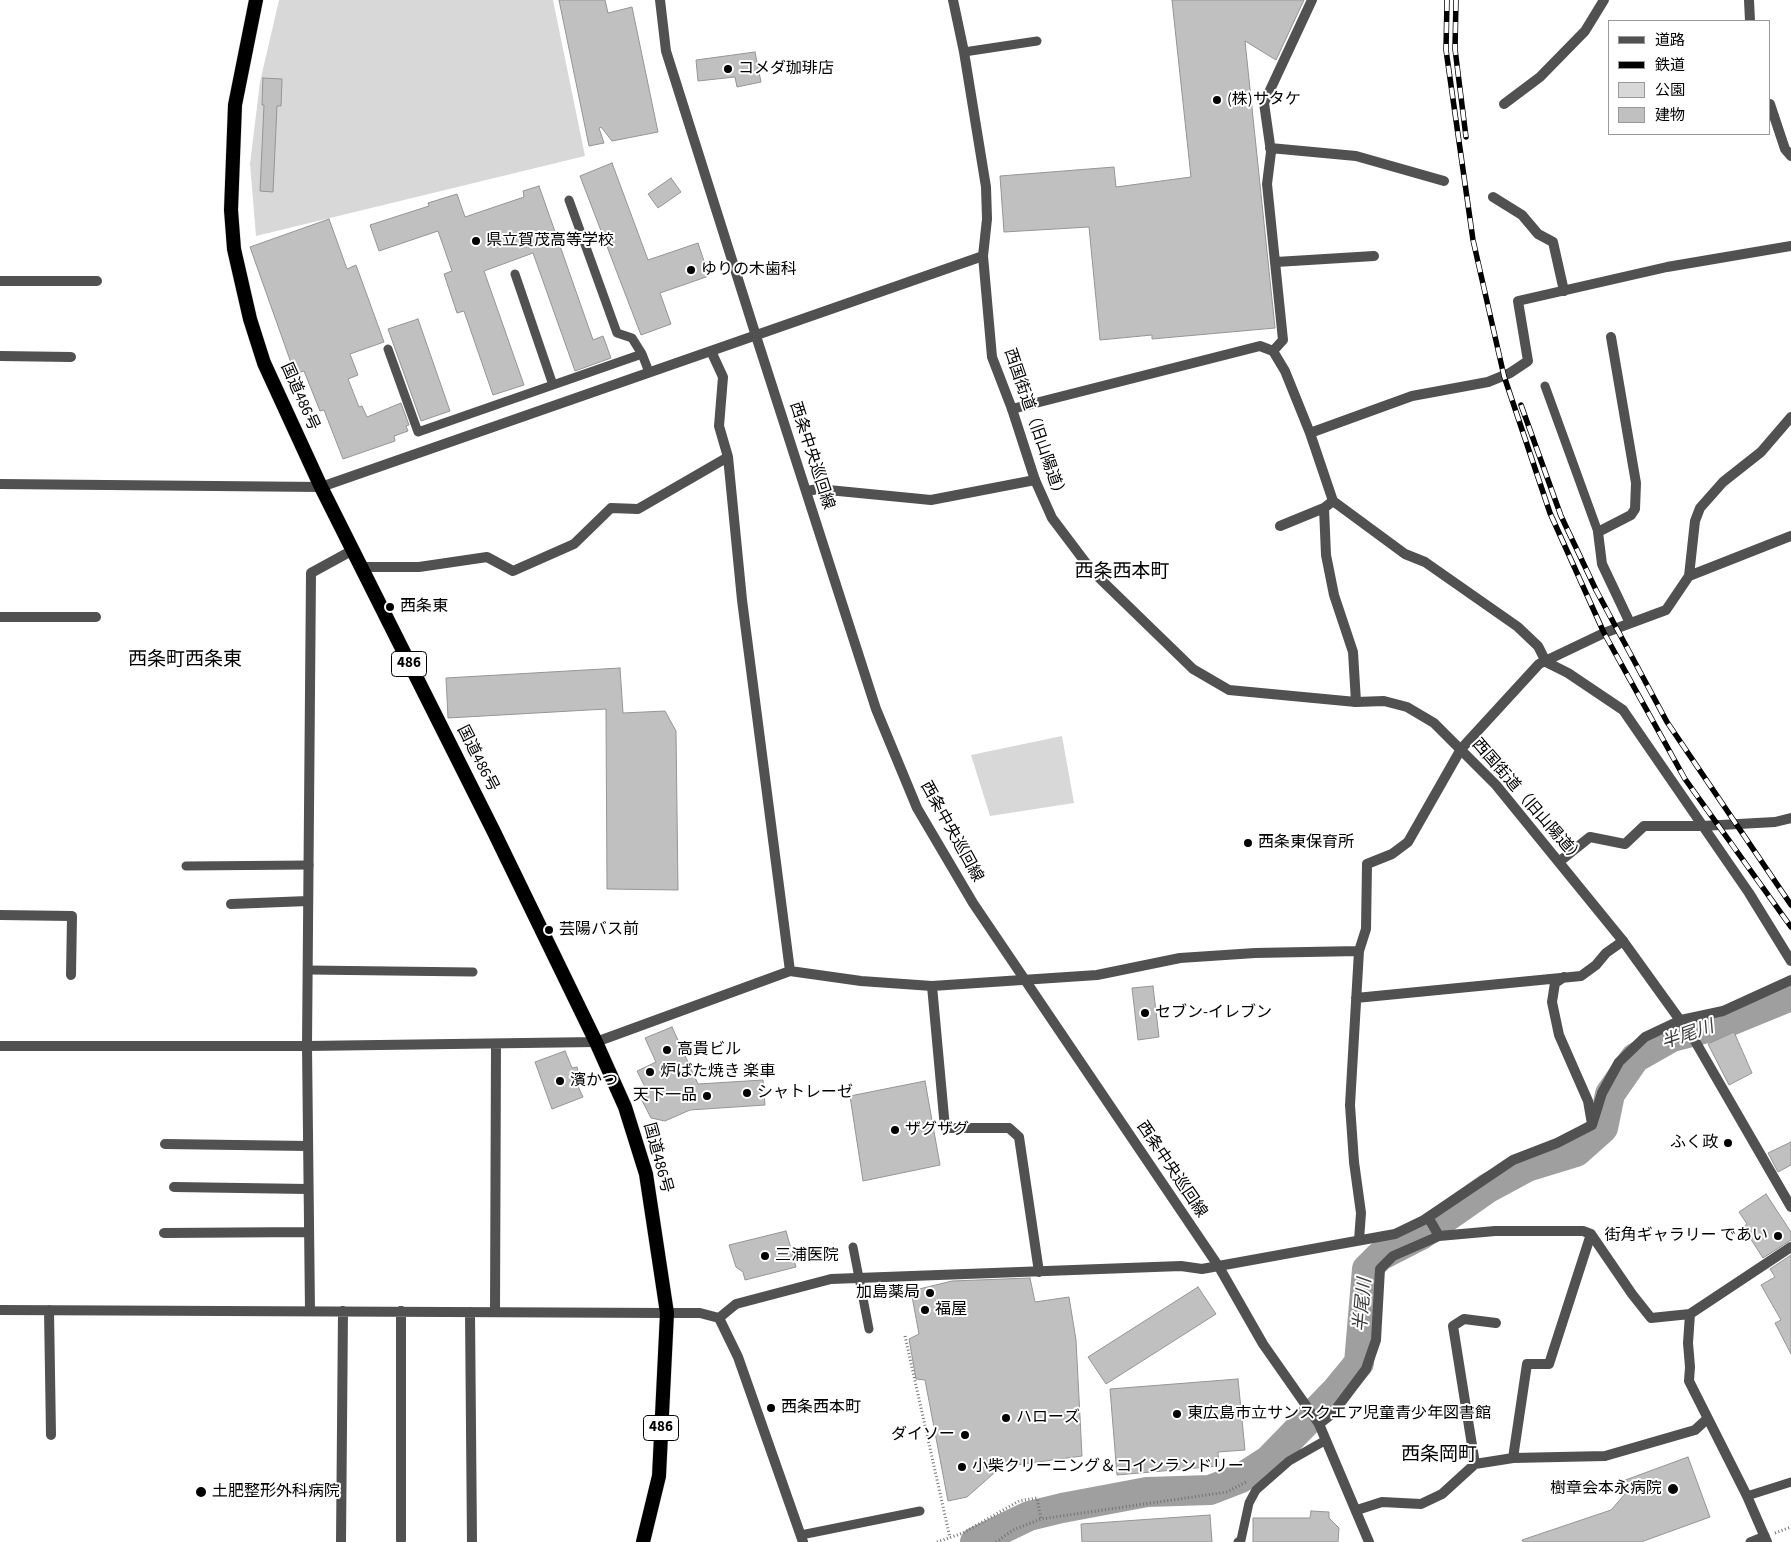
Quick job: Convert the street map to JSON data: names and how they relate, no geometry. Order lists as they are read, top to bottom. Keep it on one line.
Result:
{"streets":{"highway":["国道486号","486"],"street":["西国街道（旧山陽道）","西条中央巡回線"]},"districts":["西条西本町","西条町西条東","西条岡町"],"water":["半尾川"],"places":["コメダ珈琲店","(株)サタケ","県立賀茂高等学校","ゆりの木歯科","西条東","西条東保育所","芸陽バス前","セブン-イレブン","高貴ビル","炉ばた焼き 楽車","濱かつ","シャトレーゼ","天下一品","ザグザグ","ふく政","街角ギャラリー であい","三浦医院","加島薬局","福屋","西条西本町","東広島市立サンスクエア児童青少年図書館","ハローズ","ダイソー","小柴クリーニング＆コインランドリー","樹章会本永病院","土肥整形外科病院"],"legend":["道路","鉄道","公園","建物"]}
